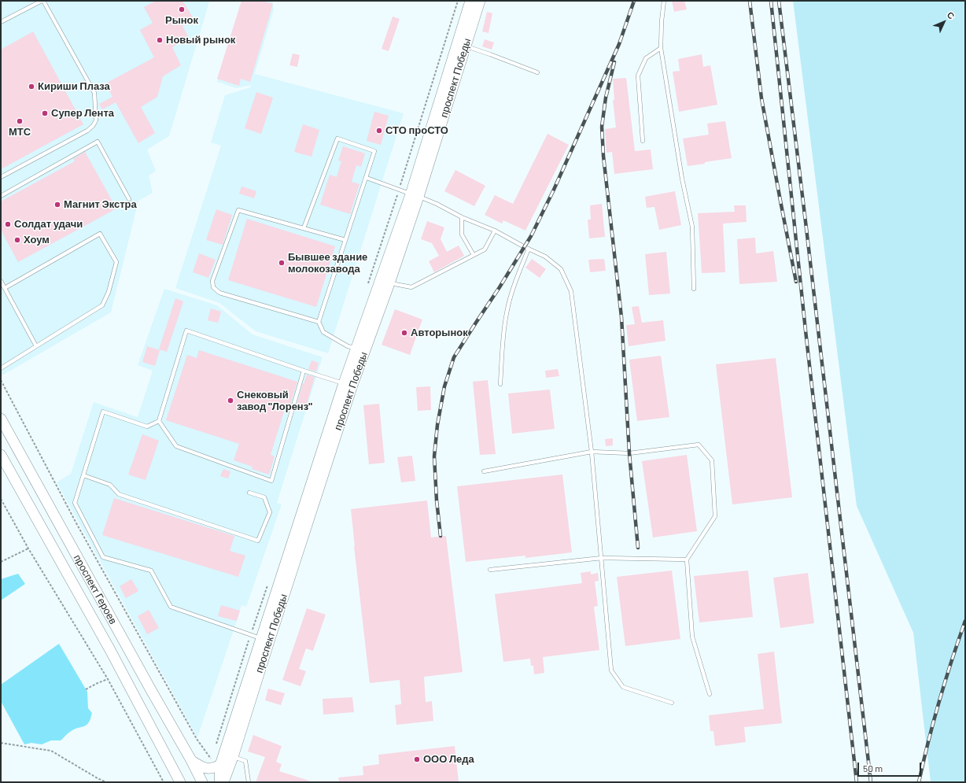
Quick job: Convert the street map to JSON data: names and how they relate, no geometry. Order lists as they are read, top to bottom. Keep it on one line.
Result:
{"streets":{"main road":["проспект Победы","проспект Героев"]},"crossings":[["проспект Победы","проспект Героев"]],"places":["Рынок","Новый рынок","Кириши Плаза","Супер Лента","МТС","СТО проСТО","Магнит Экстра","Солдат удачи","Хоум","Бывшее здание молокозавода","Авторынок","Снековый завод \"Лоренз\"","ООО Леда"],"scale_bar":"50 m","north":"top right"}
